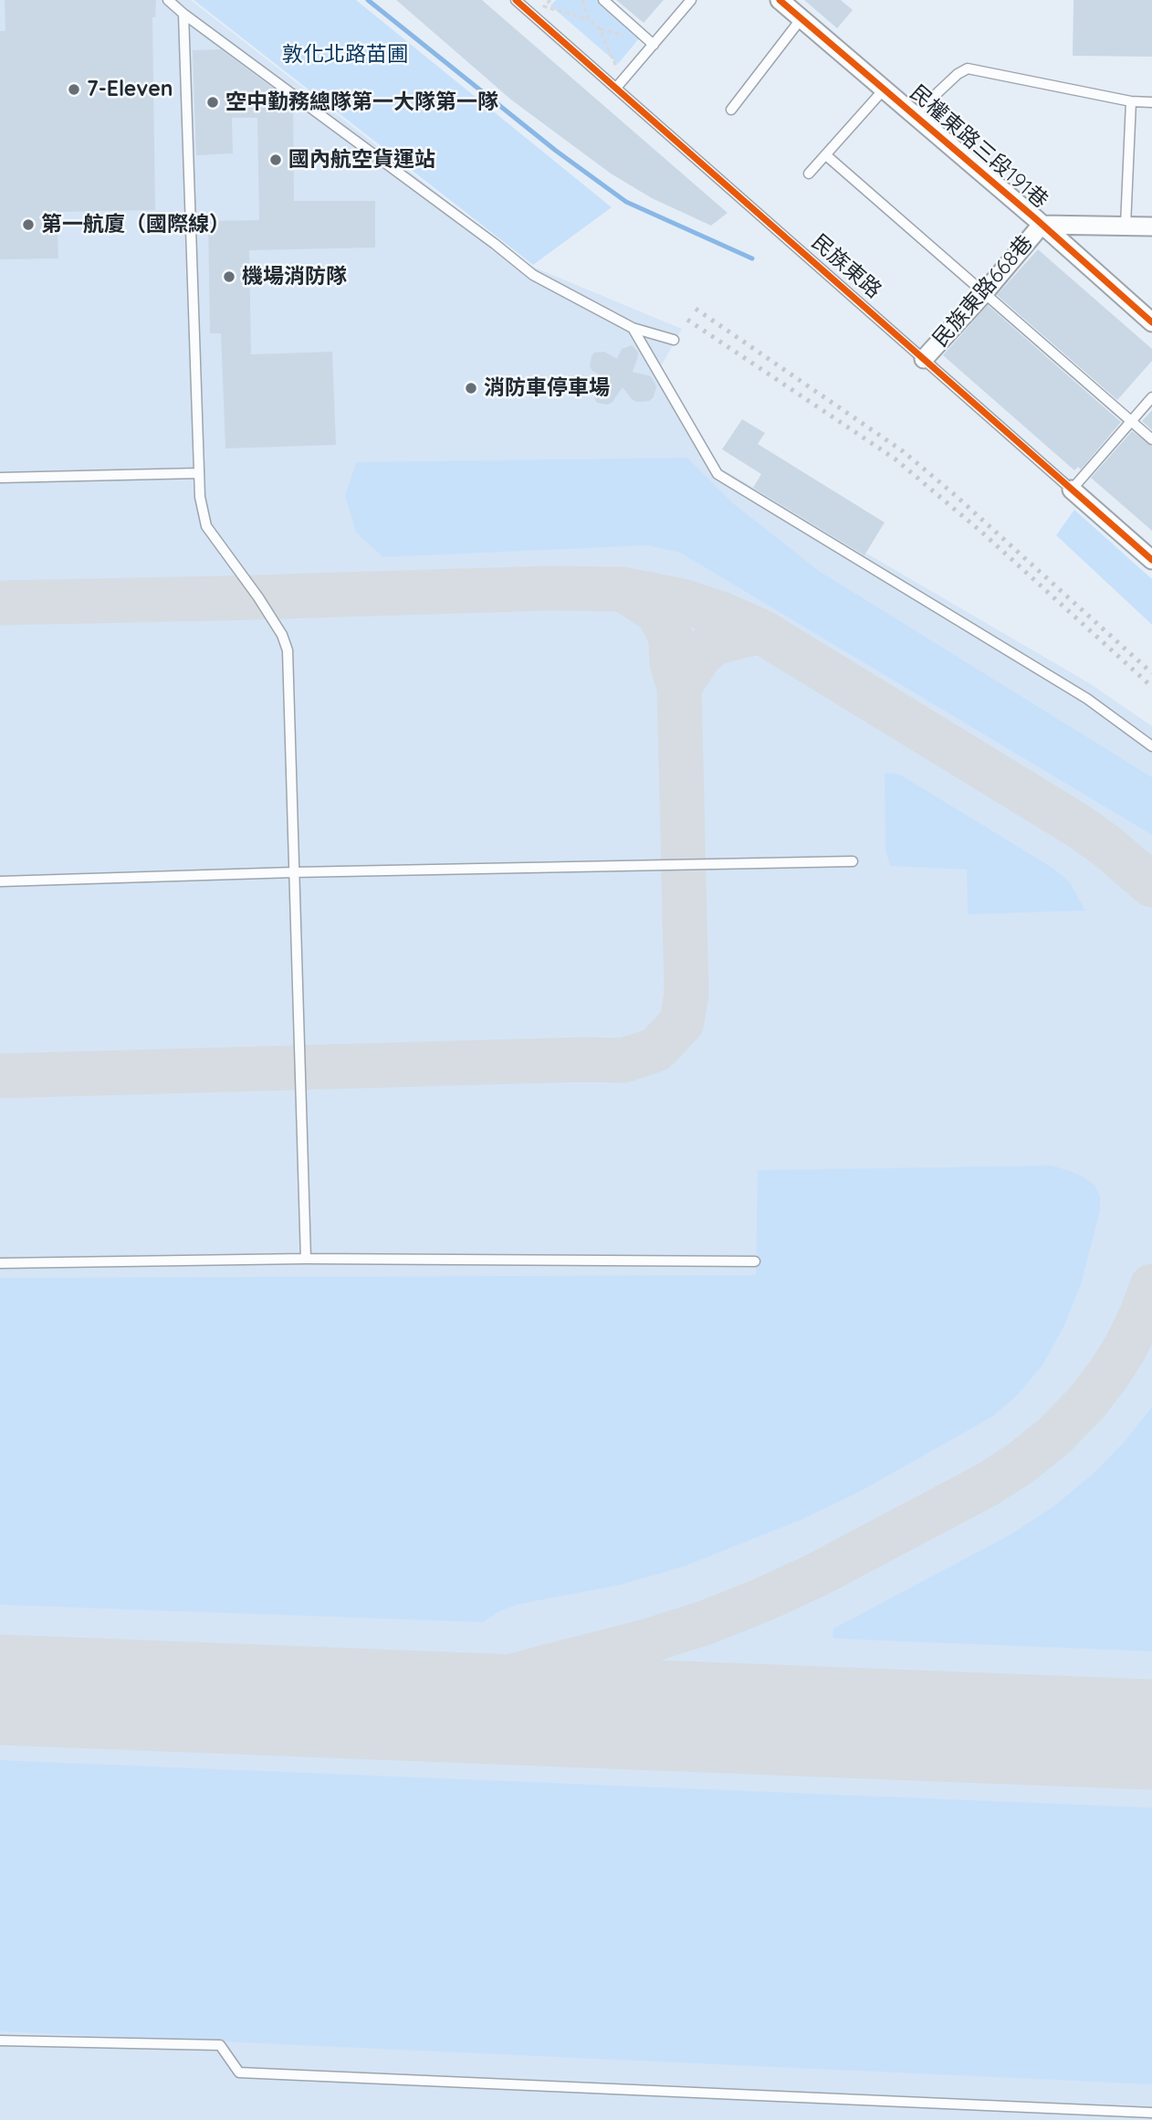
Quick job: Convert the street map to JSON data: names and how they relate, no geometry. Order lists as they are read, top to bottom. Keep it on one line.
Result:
{"streets":{"street":["民權東路三段191巷","民族東路","民族東路668巷"]},"crossings":[["民權東路三段191巷","民族東路668巷"],["民族東路","民族東路668巷"]],"parks":["敦化北路苗圃"],"places":["7-Eleven","空中勤務總隊第一大隊第一隊","國內航空貨運站","第一航廈（國際線）","機場消防隊","消防車停車場"]}
